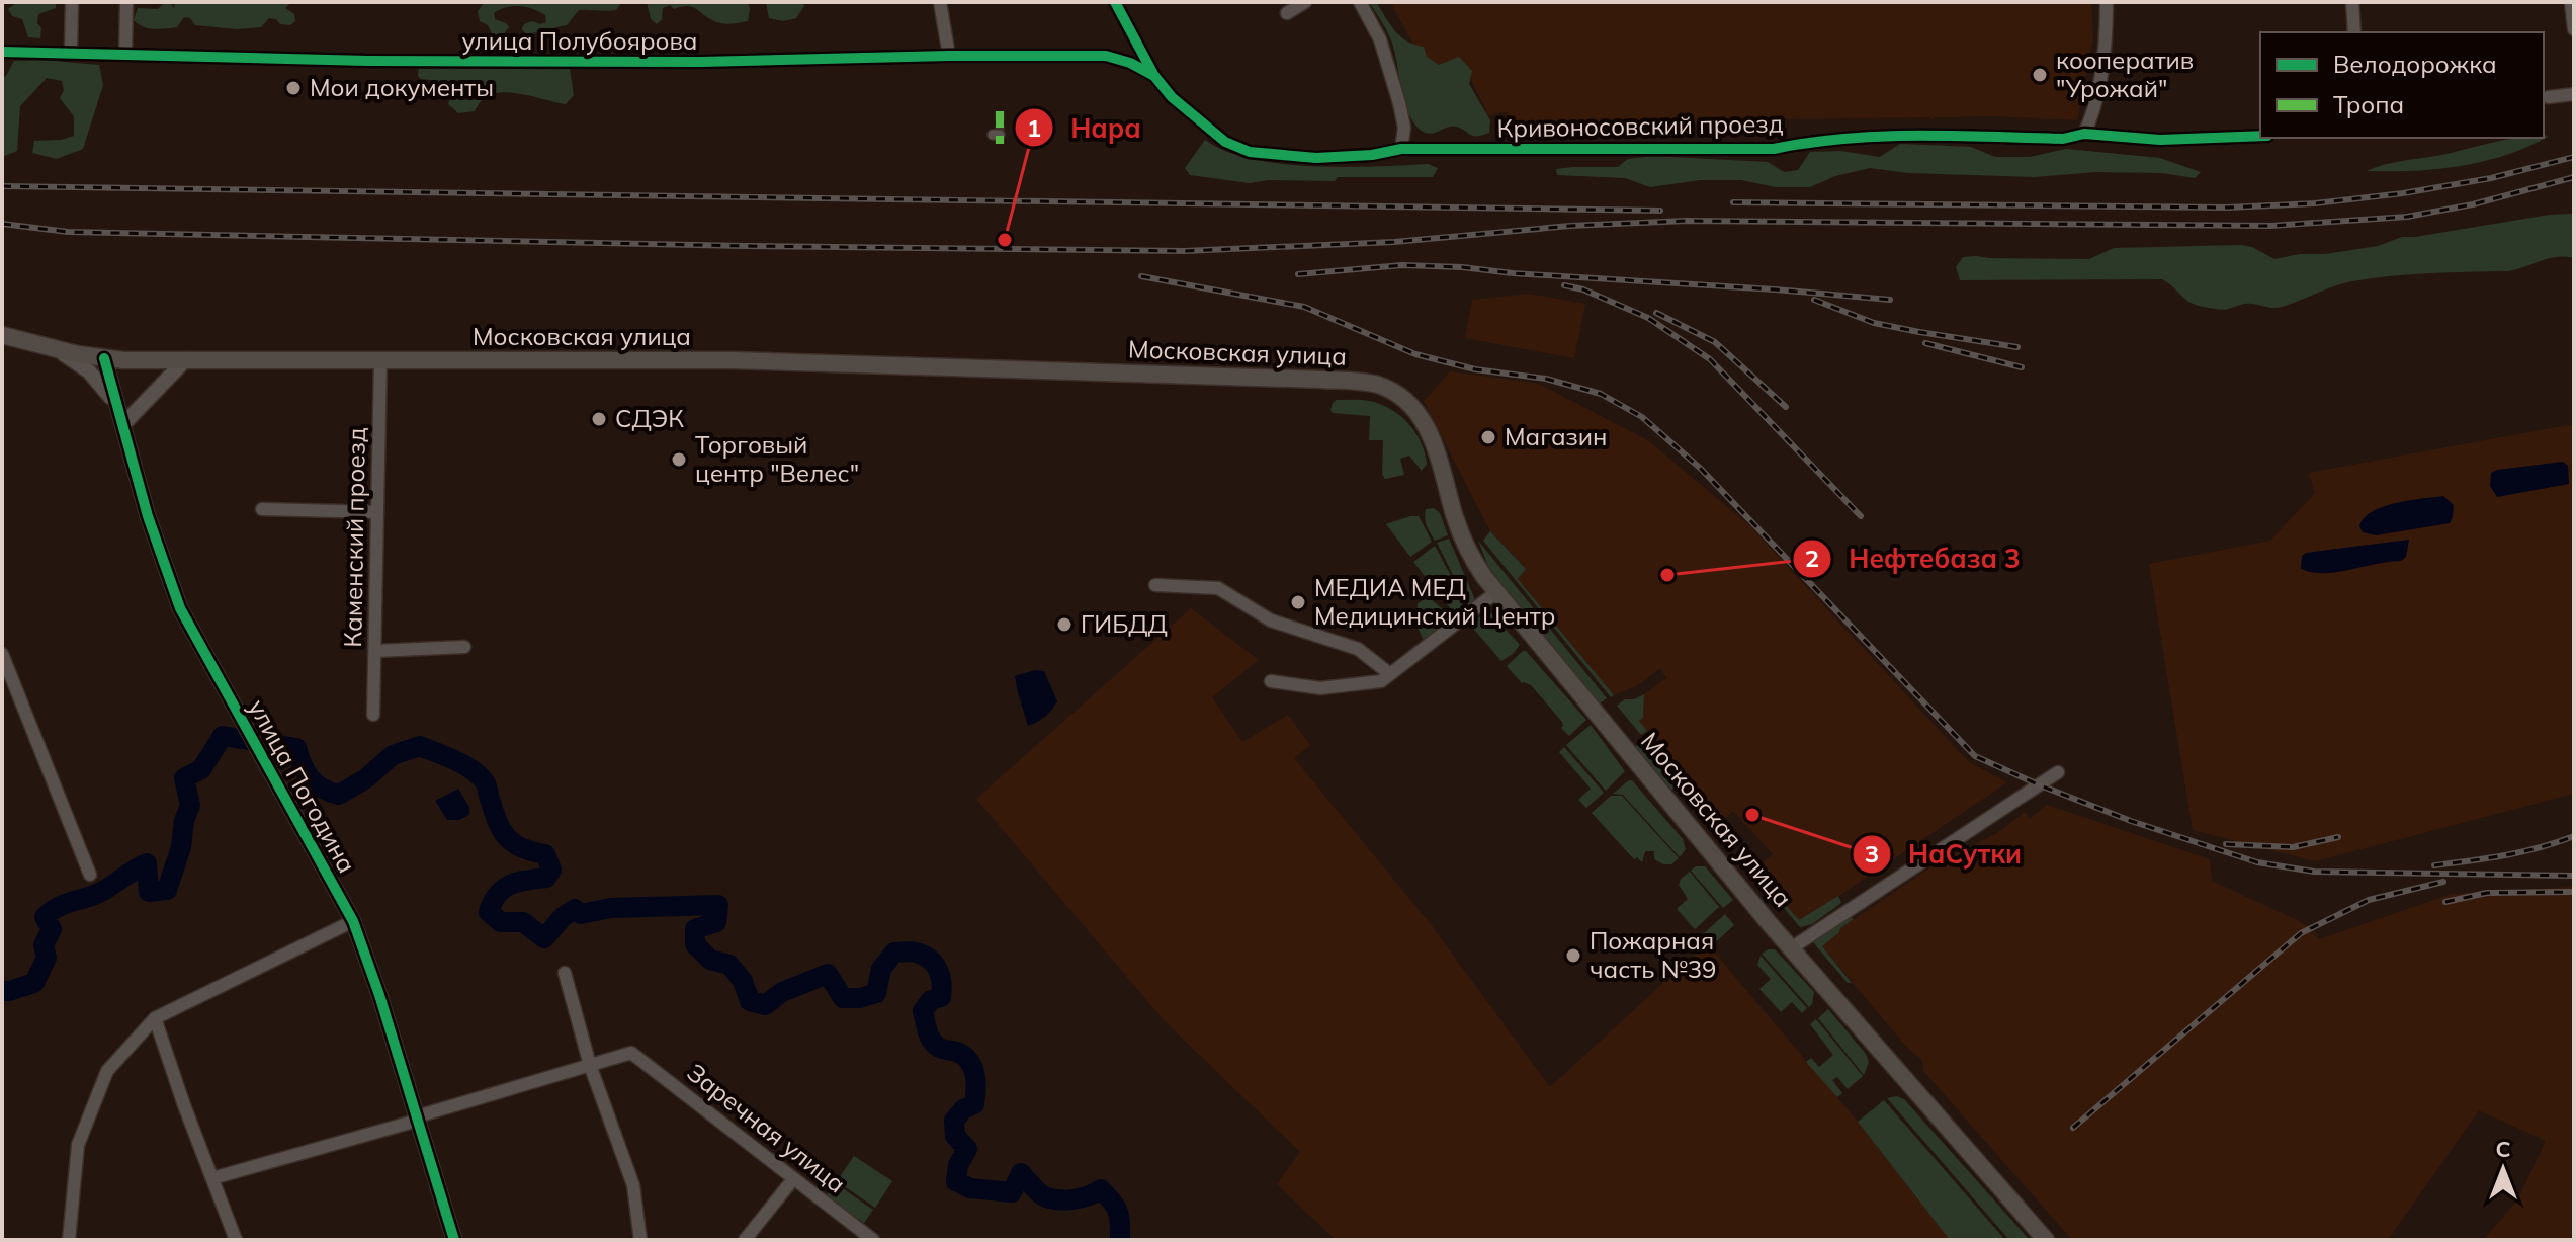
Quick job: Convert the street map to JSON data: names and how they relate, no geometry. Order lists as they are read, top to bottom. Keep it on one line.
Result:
{"streets":{"main road":["Московская улица"],"street":["улица Полубоярова","Кривоносовский проезд","Каменский проезд","улица Погодина","Заречная улица"]},"crossings":[["улица Полубоярова","Кривоносовский проезд"],["Московская улица","Каменский проезд"],["Московская улица","улица Погодина"]],"places":["кооператив \"Урожай\"","Мои документы","Нара","СДЭК","Магазин","Торговый центр \"Велес\"","Нефтебаза 3","МЕДИА МЕД Медицинский Центр","ГИБДД","НаСутки","Пожарная часть №39"],"legend":["Велодорожка","Тропа"],"north":"top"}
